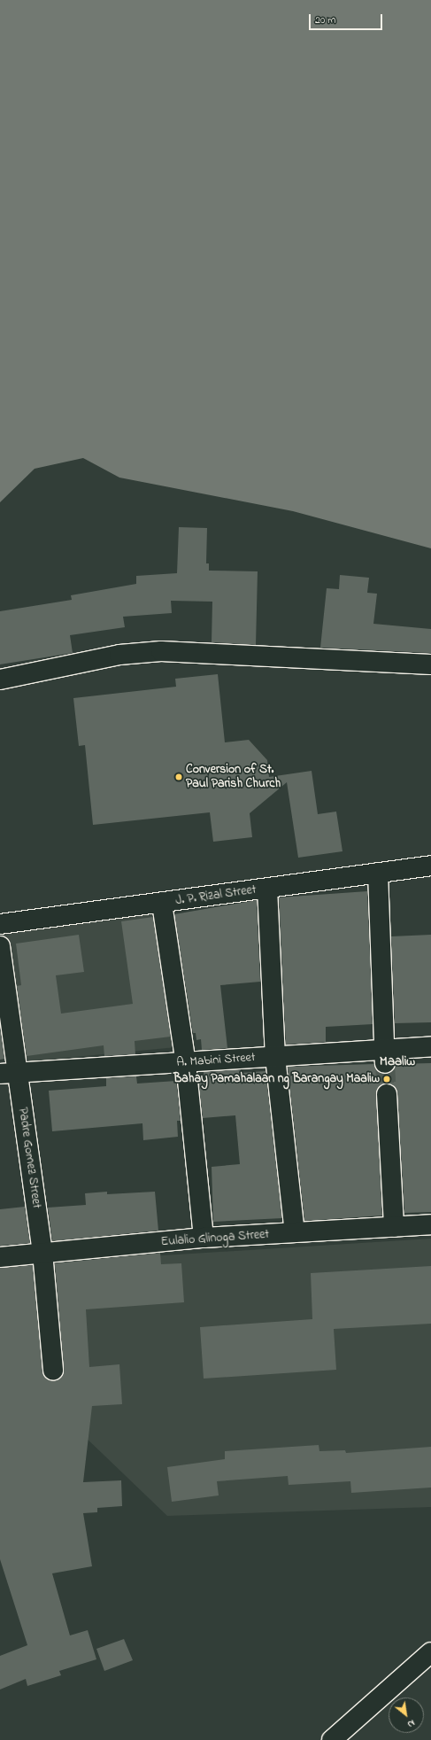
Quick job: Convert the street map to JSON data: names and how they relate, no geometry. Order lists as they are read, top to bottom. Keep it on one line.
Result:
{"streets":{"street":["J. P. Rizal Street","A. Mabini Street","Padre Gomez Street","Eulalio Glinoga Street"]},"crossings":[["A. Mabini Street","Padre Gomez Street"],["Padre Gomez Street","Eulalio Glinoga Street"]],"districts":["Maaliw"],"places":["Conversion of St. Paul Parish Church","Bahay Pamahalaan ng Barangay Maaliw"],"scale_bar":"20 m","north":"bottom right"}
